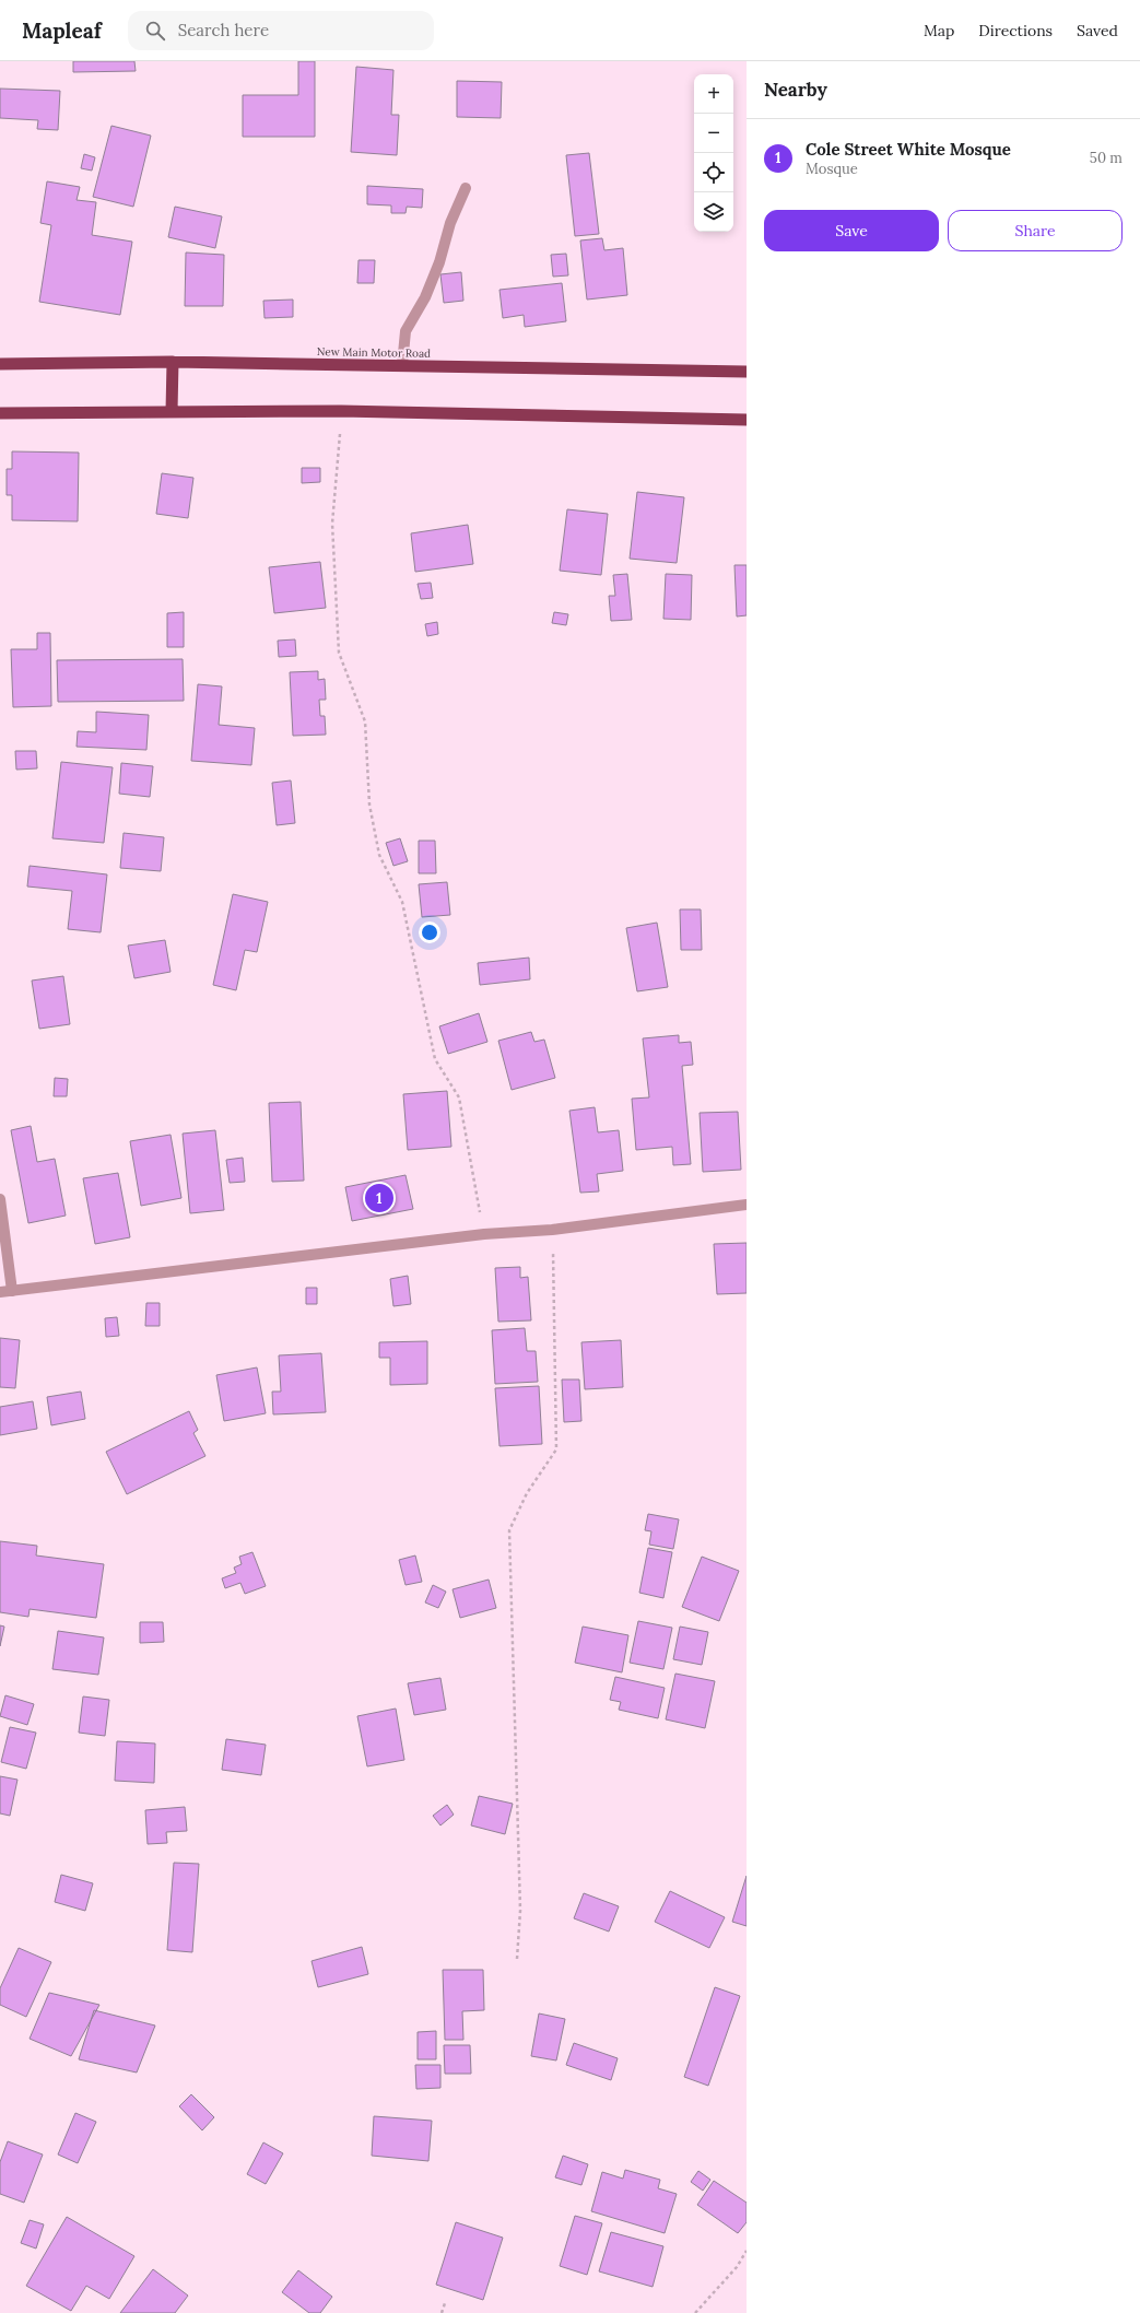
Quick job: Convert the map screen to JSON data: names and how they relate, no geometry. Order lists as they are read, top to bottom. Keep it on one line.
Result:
{"streets":{"highway":["New Main Motor Road"]},"page":{"header":"Mapleaf","search":"Search here","nav":["Map","Directions","Saved"],"heading":"Nearby","map_buttons":["+","−"],"list":[{"mark":"1","name":"Cole Street White Mosque","note":"Mosque","value":"50 m"}],"buttons":["Save","Share"],"pins":"1"}}
